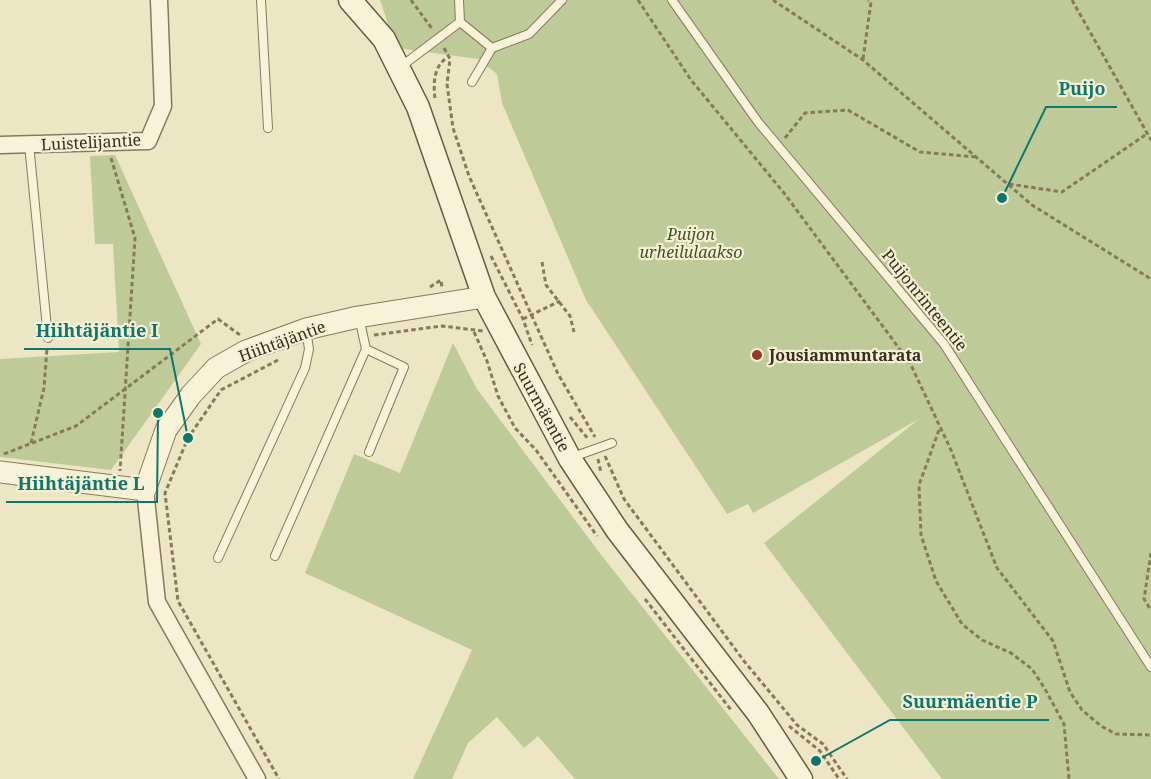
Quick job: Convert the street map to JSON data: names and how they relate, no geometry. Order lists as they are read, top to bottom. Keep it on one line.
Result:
{"streets":{"main road":["Suurmäentie"],"street":["Luistelijantie","Hiihtäjäntie"],"lane":["Puijonrinteentie"]},"crossings":[["Hiihtäjäntie","Suurmäentie"]],"parks":["Puijon urheilulaakso"],"places":["Puijo","Jousiammuntarata","Hiihtäjäntie L","Hiihtäjäntie I","Suurmäentie P"]}
